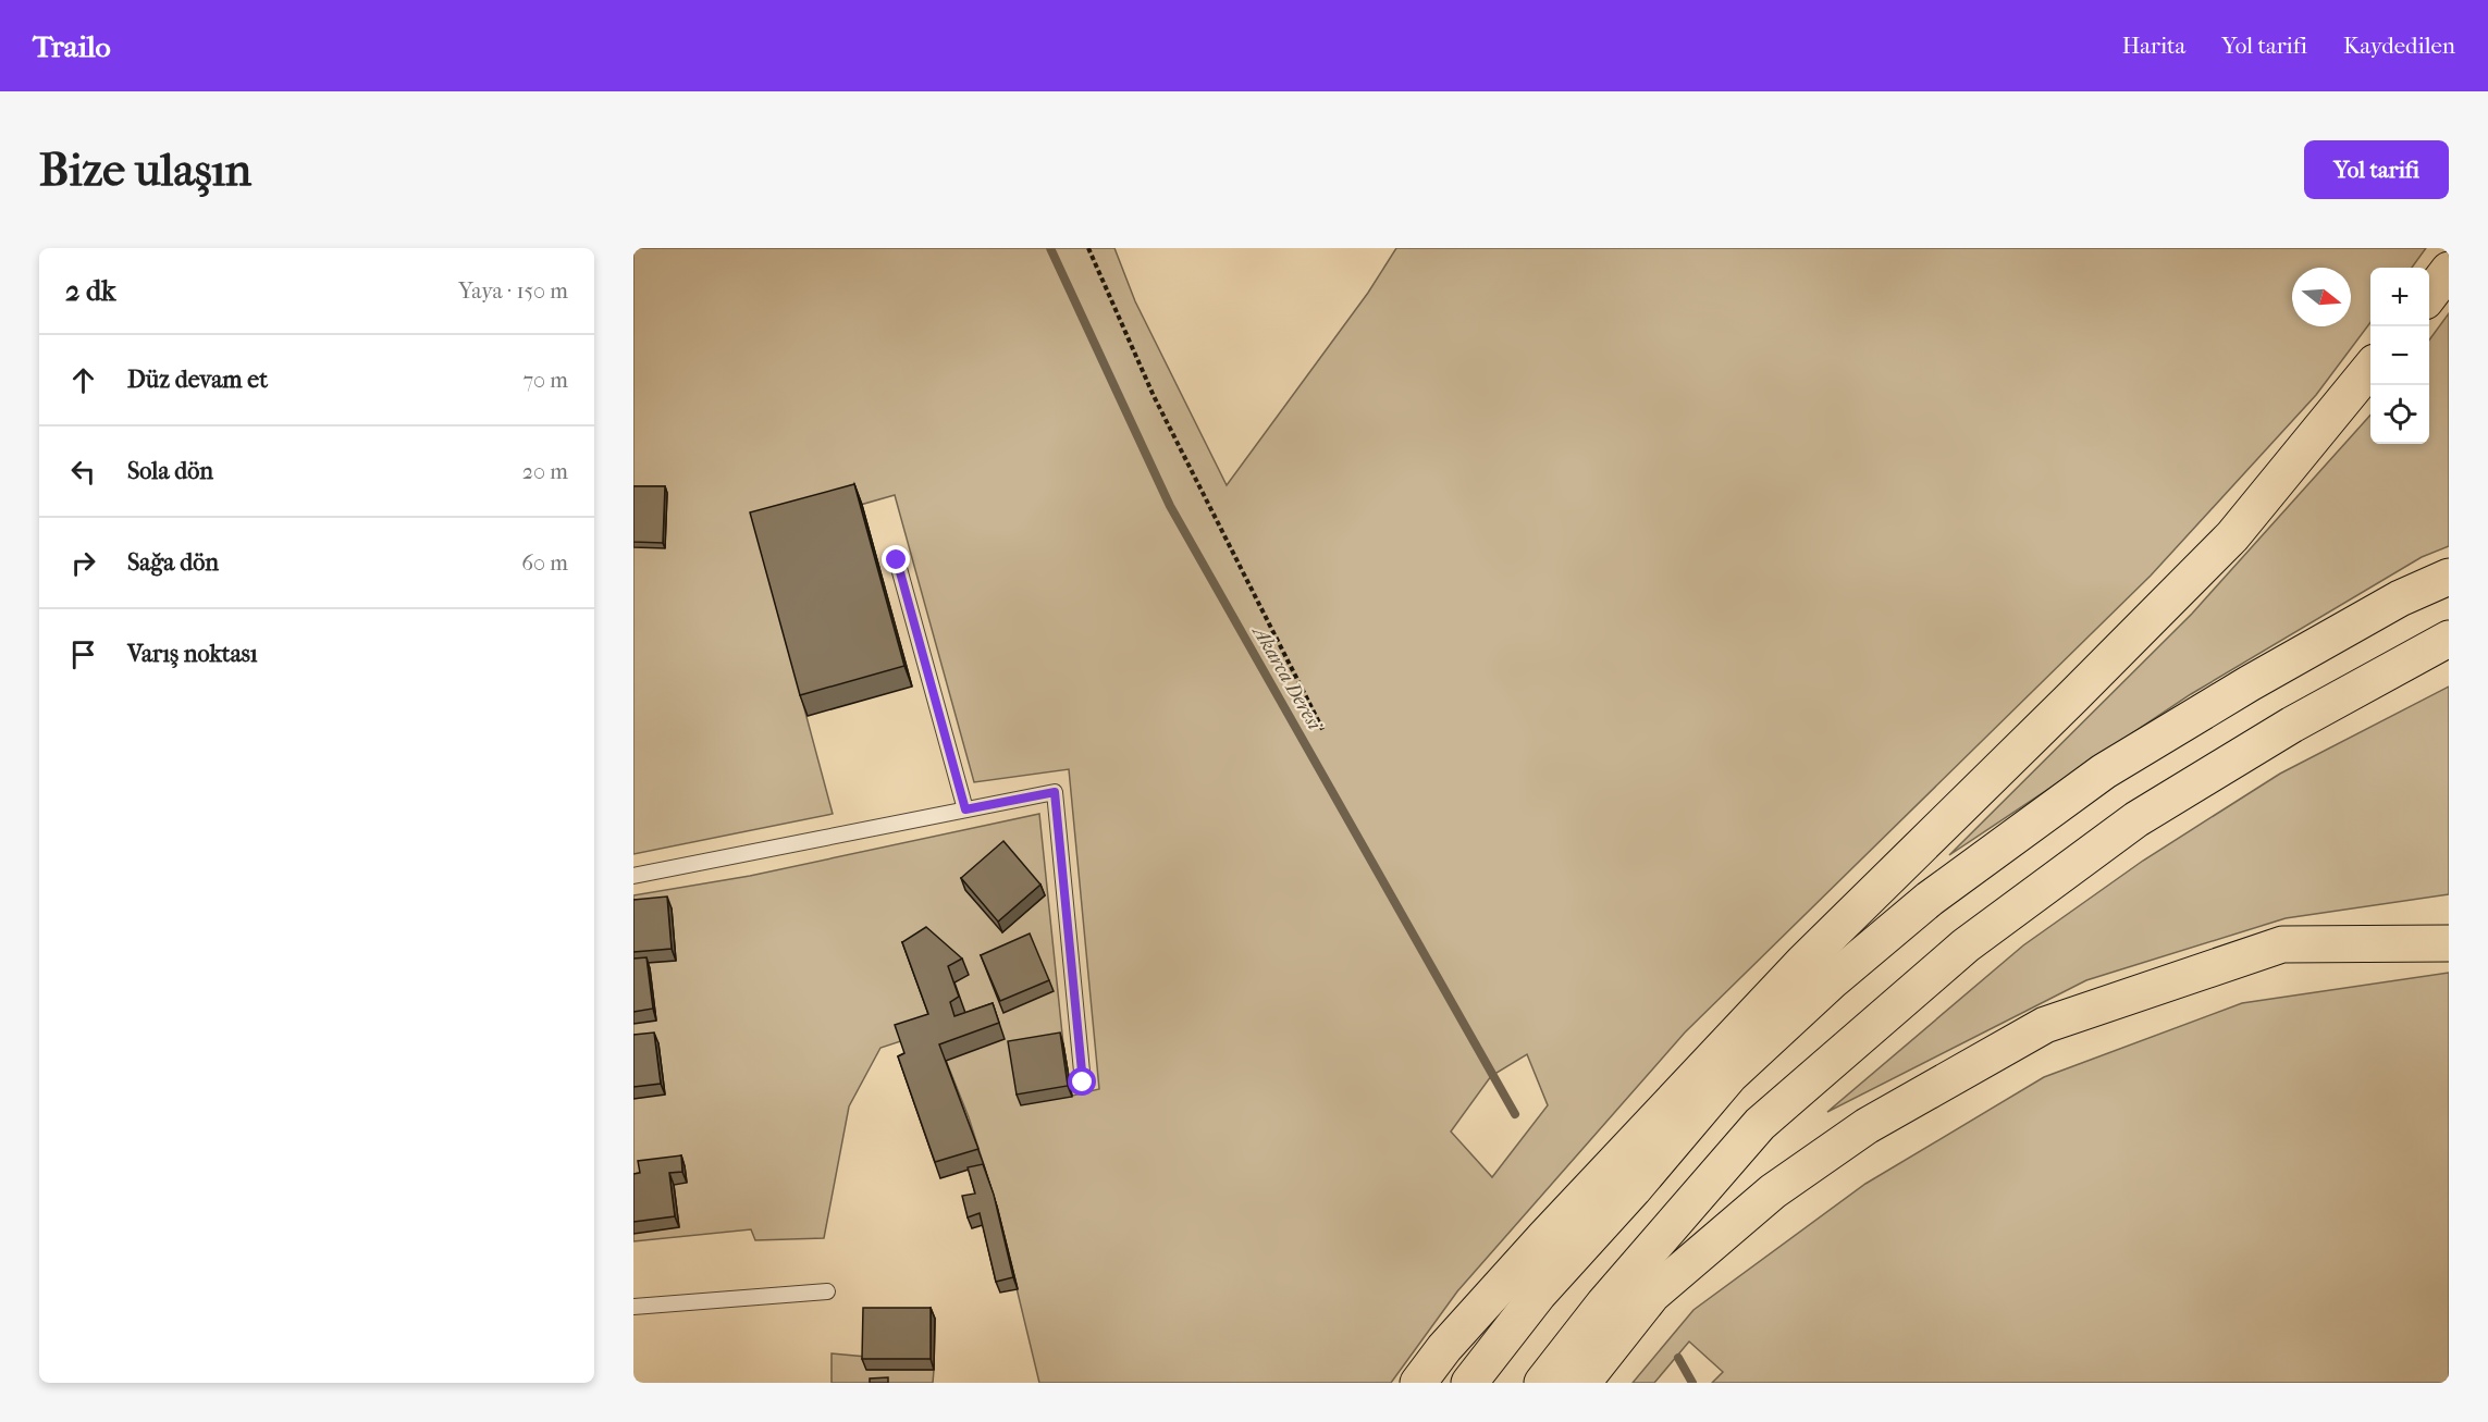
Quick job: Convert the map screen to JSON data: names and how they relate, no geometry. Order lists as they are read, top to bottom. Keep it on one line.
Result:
{"water":["Akarca Deresi"],"north":"right","page":{"header":"Trailo","nav":["Harita","Yol tarifi","Kaydedilen"],"buttons":"Yol tarifi","title":"Bize ulaşın","heading":["2 dk","Yaya · 150 m"],"map_buttons":["+","−"],"list":[["Düz devam et","70 m"],["Sola dön","20 m"],["Sağa dön","60 m"],"Varış noktası"]}}
